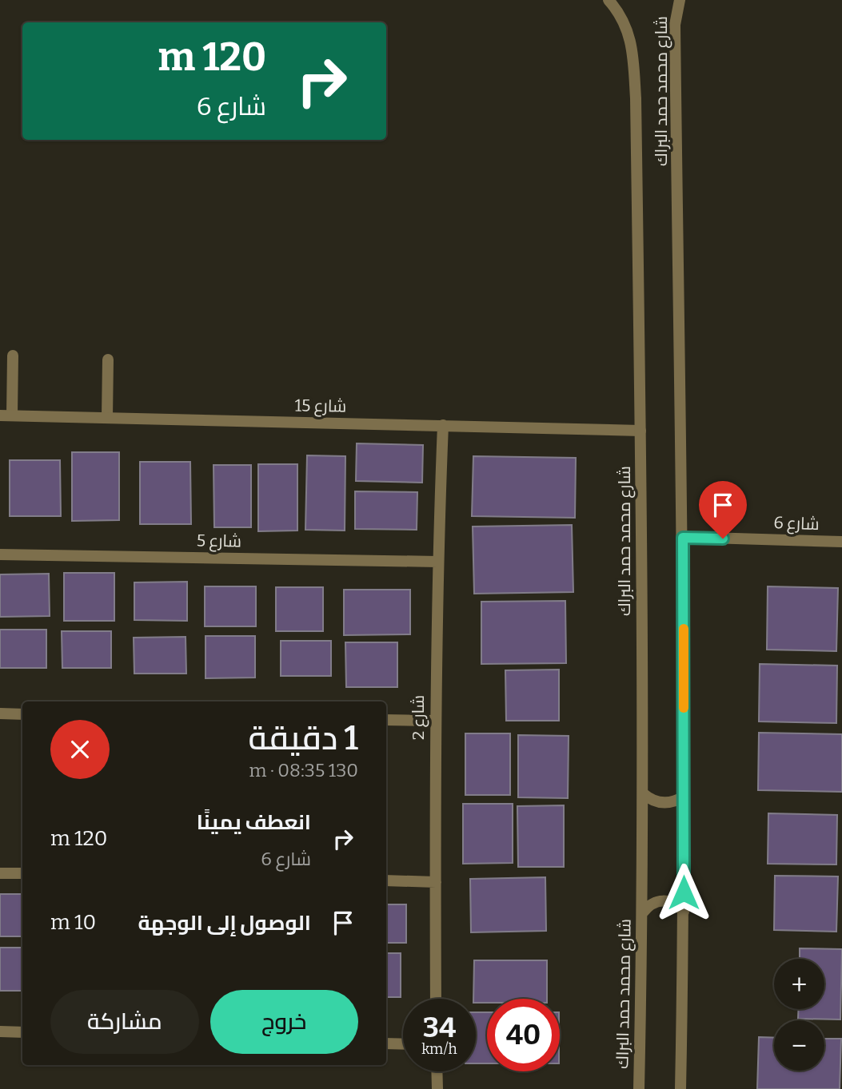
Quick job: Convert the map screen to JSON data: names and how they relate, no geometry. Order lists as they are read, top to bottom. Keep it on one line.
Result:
{"streets":{"street":["شارع محمد حمد البراك","شارع 15","شارع 6","شارع 5","شارع 2"]},"crossings":[["شارع محمد حمد البراك","شارع 15"],["شارع محمد حمد البراك","شارع 6"],["شارع 15","شارع 2"],["شارع 5","شارع 2"]],"page":{"turn":["120 m","شارع 6"],"heading":["1 دقيقة","130 m · 08:35"],"list":[{"name":"انعطف يمينًا","note":"شارع 6","value":"120 m"},{"name":"الوصول إلى الوجهة","value":"10 m"}],"map_buttons":["+","−"],"buttons":["خروج","مشاركة"],"speed":"34 km/h","limit":"40"}}
